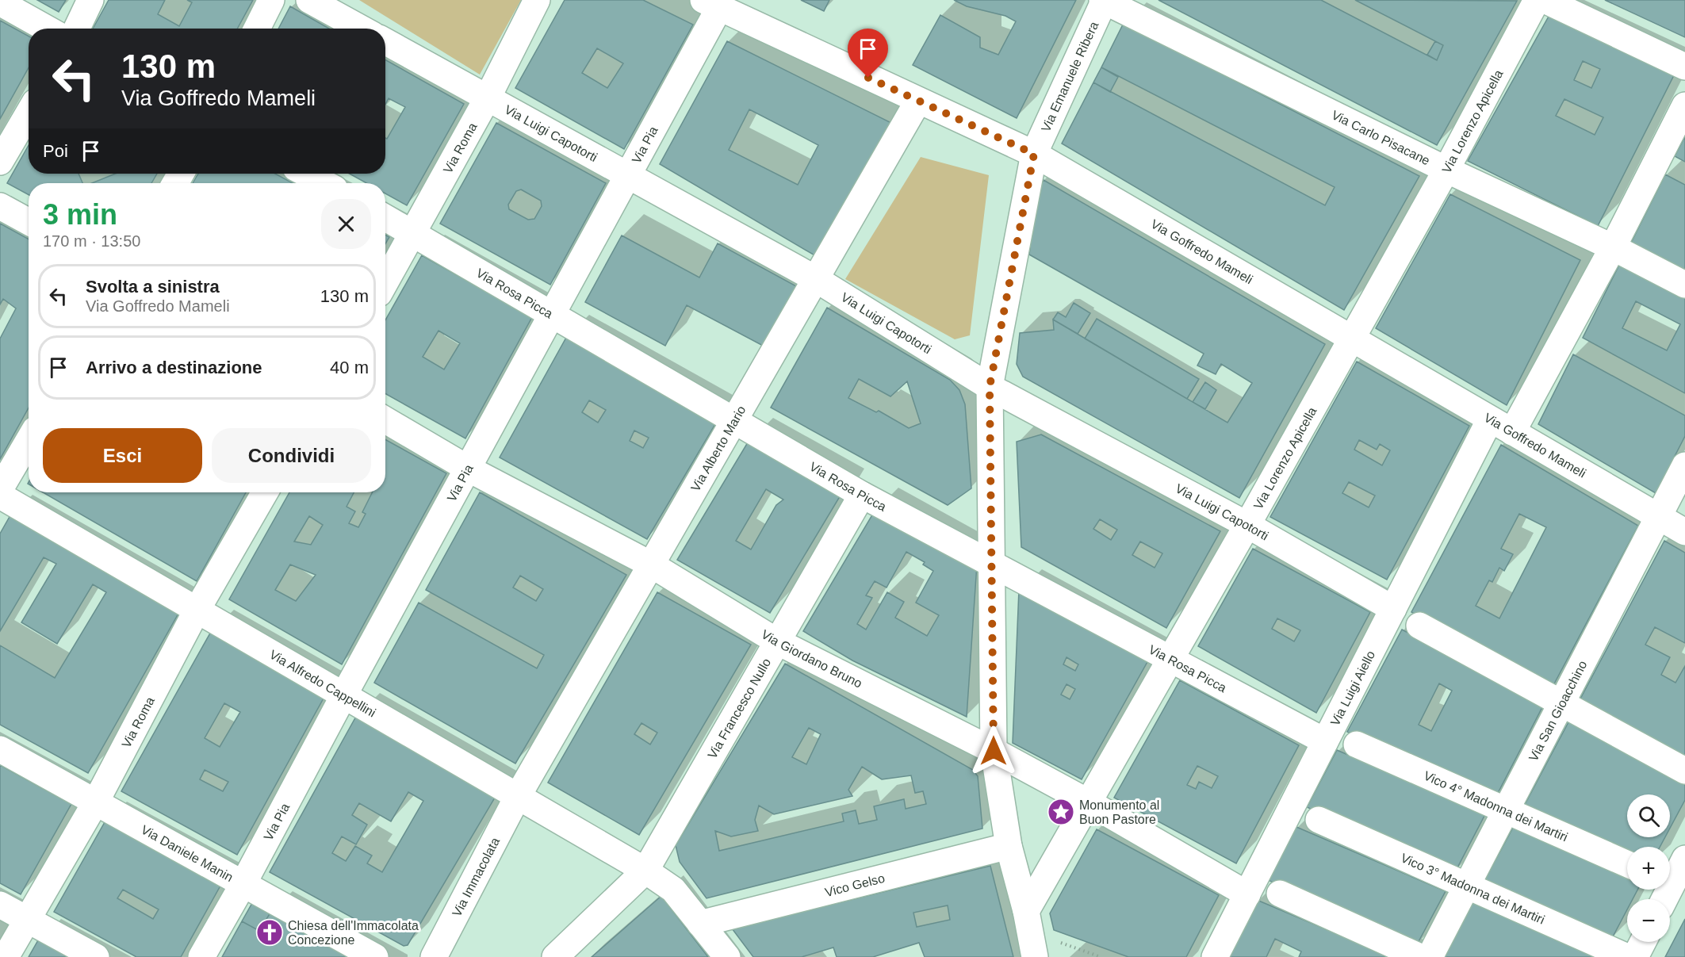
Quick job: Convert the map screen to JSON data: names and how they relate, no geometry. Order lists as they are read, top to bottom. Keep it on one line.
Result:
{"streets":{"street":["Via Emanuele Ribera","Via Lorenzo Apicella","Via Luigi Capotorti","Via Carlo Pisacane","Via Pia","Via Roma","Via Goffredo Mameli","Via Rosa Picca","Via Alberto Mario","Via Giordano Bruno","Via Alfredo Cappellini","Via Luigi Aiello","Via Francesco Nullo","Via San Gioacchino","Vico 4° Madonna dei Martiri","Via Daniele Manin","Via Immacolata","Vico Gelso","Vico 3° Madonna dei Martiri"]},"crossings":[["Via Emanuele Ribera","Via Lorenzo Apicella"],["Via Emanuele Ribera","Via Luigi Capotorti"],["Via Emanuele Ribera","Via Carlo Pisacane"],["Via Emanuele Ribera","Via Goffredo Mameli"],["Via Emanuele Ribera","Via Rosa Picca"],["Via Emanuele Ribera","Via Giordano Bruno"],["Via Emanuele Ribera","Vico Gelso"],["Via Lorenzo Apicella","Via Luigi Capotorti"],["Via Lorenzo Apicella","Via Carlo Pisacane"],["Via Lorenzo Apicella","Via Goffredo Mameli"],["Via Lorenzo Apicella","Via Rosa Picca"],["Via Lorenzo Apicella","Via Giordano Bruno"],["Via Luigi Capotorti","Via Pia"],["Via Luigi Capotorti","Via Roma"],["Via Luigi Capotorti","Via Alberto Mario"],["Via Luigi Capotorti","Via Luigi Aiello"],["Via Carlo Pisacane","Via Luigi Aiello"],["Via Pia","Via Goffredo Mameli"],["Via Pia","Via Rosa Picca"],["Via Pia","Via Giordano Bruno"],["Via Pia","Via Alfredo Cappellini"],["Via Pia","Via Daniele Manin"],["Via Roma","Via Rosa Picca"],["Via Roma","Via Alfredo Cappellini"],["Via Roma","Via Daniele Manin"],["Via Goffredo Mameli","Via Alberto Mario"],["Via Goffredo Mameli","Via Luigi Aiello"],["Via Goffredo Mameli","Via San Gioacchino"],["Via Rosa Picca","Via Alberto Mario"],["Via Rosa Picca","Via Luigi Aiello"],["Via Rosa Picca","Via Francesco Nullo"],["Via Alberto Mario","Via Giordano Bruno"],["Via Alberto Mario","Via Alfredo Cappellini"],["Via Alberto Mario","Via Immacolata"],["Via Giordano Bruno","Via Luigi Aiello"],["Via Giordano Bruno","Via Francesco Nullo"],["Via Alfredo Cappellini","Via Francesco Nullo"],["Via Alfredo Cappellini","Via Immacolata"],["Via Alfredo Cappellini","Vico Gelso"],["Via San Gioacchino","Vico 4° Madonna dei Martiri"],["Via San Gioacchino","Vico 3° Madonna dei Martiri"]],"places":{"place":["Monumento al Buon Pastore"],"church":["Chiesa dell'Immacolata Concezione"]},"page":{"turn":["130 m","Via Goffredo Mameli"],"then":"Poi","heading":["3 min","170 m · 13:50"],"list":[{"name":"Svolta a sinistra","note":"Via Goffredo Mameli","value":"130 m"},{"name":"Arrivo a destinazione","value":"40 m"}],"buttons":["Esci","Condividi"],"map_buttons":["+","−"]}}
